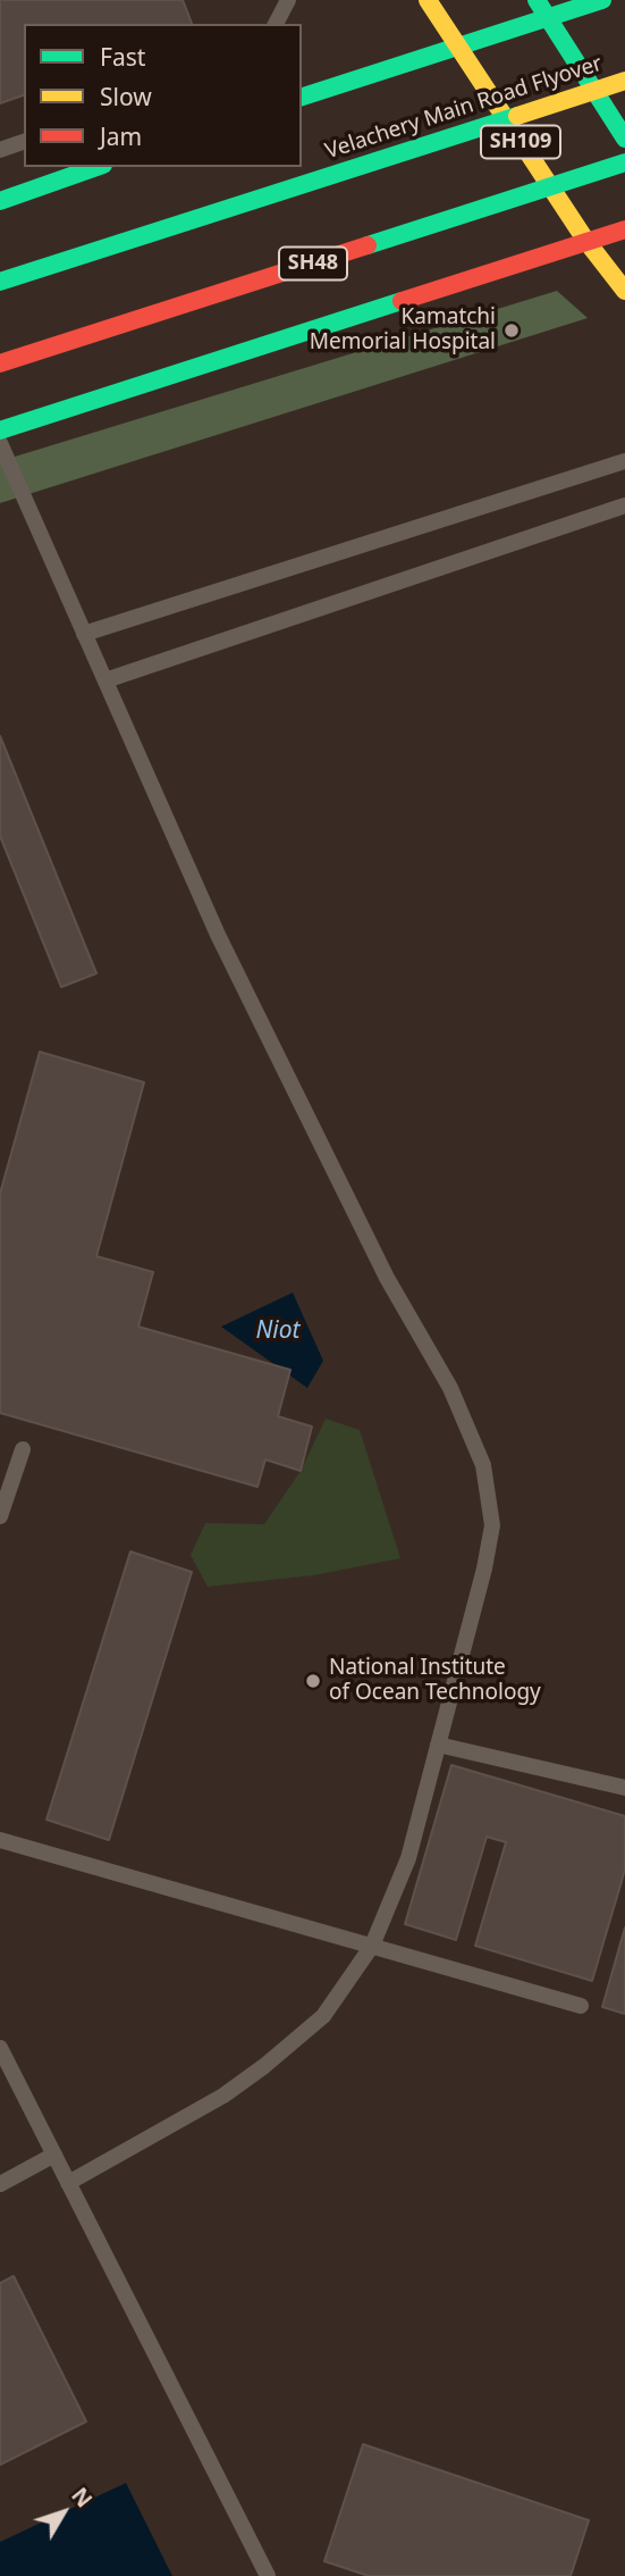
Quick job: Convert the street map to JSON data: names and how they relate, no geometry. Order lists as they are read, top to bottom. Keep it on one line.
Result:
{"streets":{"main road":["Velachery Main Road Flyover","SH109","SH48"]},"water":["Niot"],"places":["Kamatchi Memorial Hospital","National Institute of Ocean Technology"],"legend":["Fast","Slow","Jam"],"north":"top right"}
